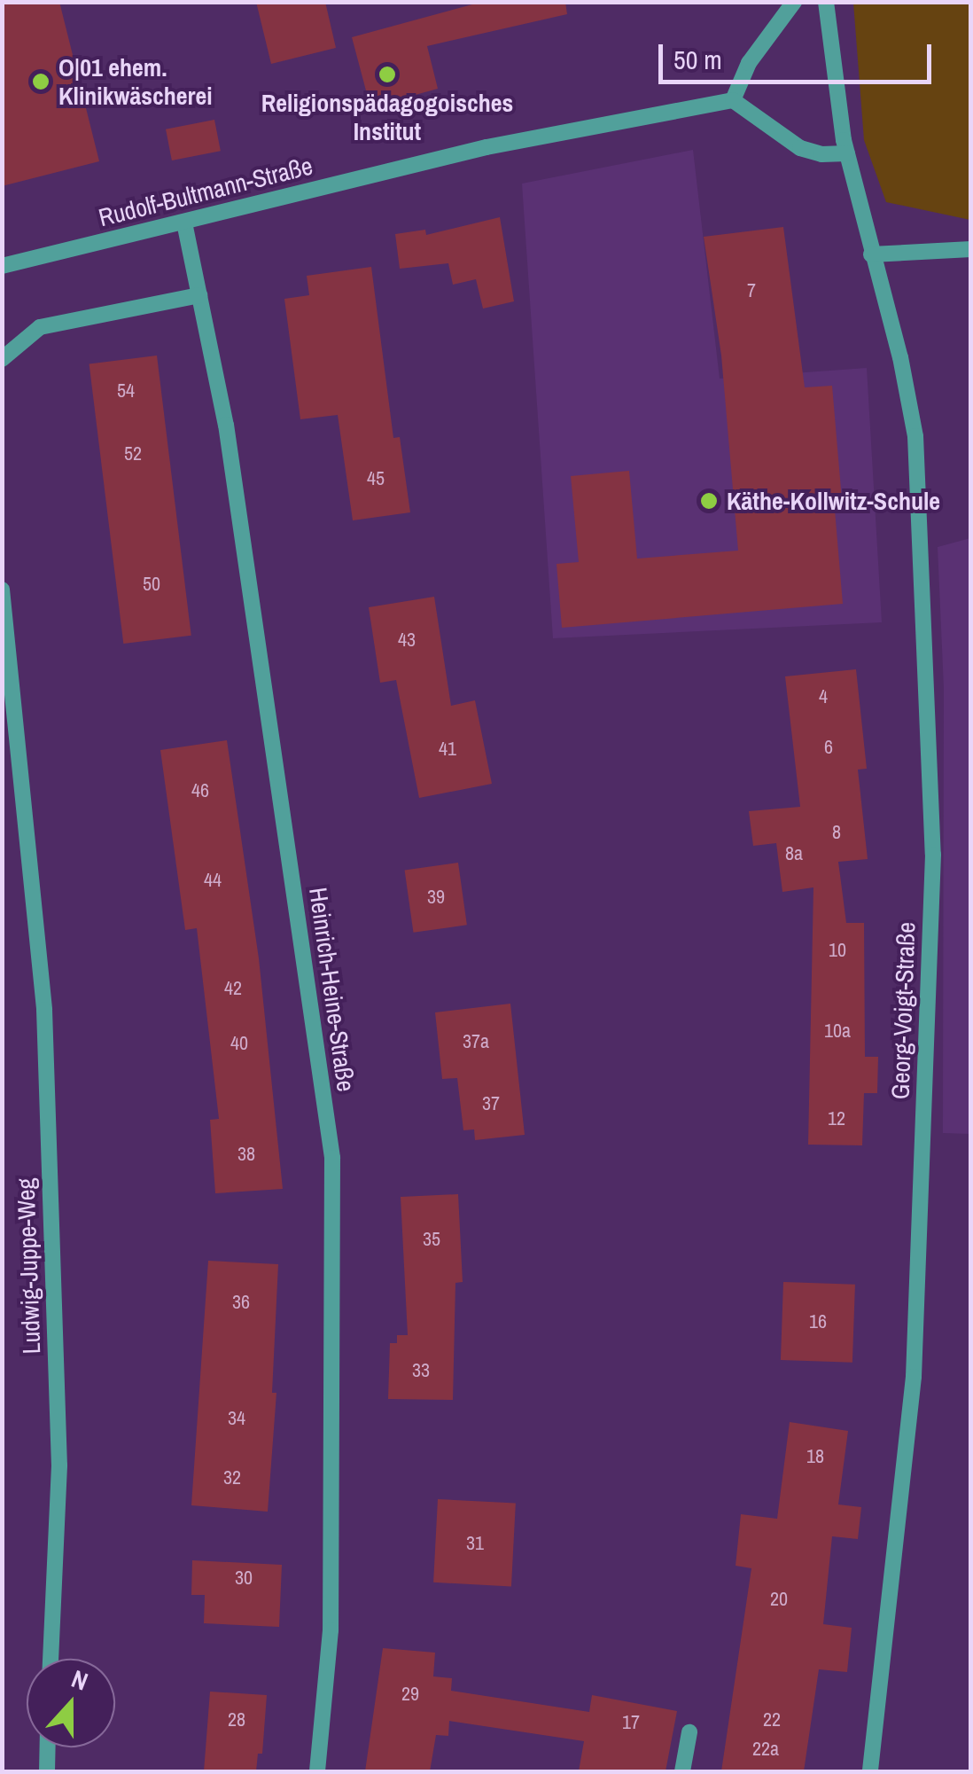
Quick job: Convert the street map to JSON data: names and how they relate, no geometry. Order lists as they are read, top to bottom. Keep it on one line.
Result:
{"streets":{"street":["Rudolf-Bultmann-Straße","Heinrich-Heine-Straße","Georg-Voigt-Straße","Ludwig-Juppe-Weg"]},"crossings":[["Rudolf-Bultmann-Straße","Heinrich-Heine-Straße"]],"places":["Religionspädagogoisches Institut","O|01 ehem. Klinikwäscherei","Käthe-Kollwitz-Schule"],"house_numbers":["7","54","52","45","50","43","4","6","41","46","8","8a","44","39","10","42","10a","37a","40","37","12","38","35","36","16","33","34","18","32","31","30","20","29","28","22","17","22a"],"scale_bar":"50 m","north":"top"}
